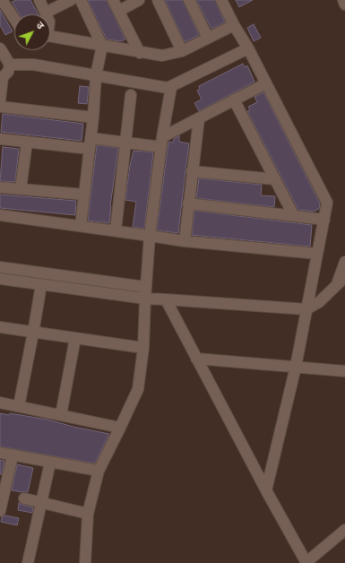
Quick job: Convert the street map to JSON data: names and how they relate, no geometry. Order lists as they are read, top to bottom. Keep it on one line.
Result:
{"north":"top right"}
